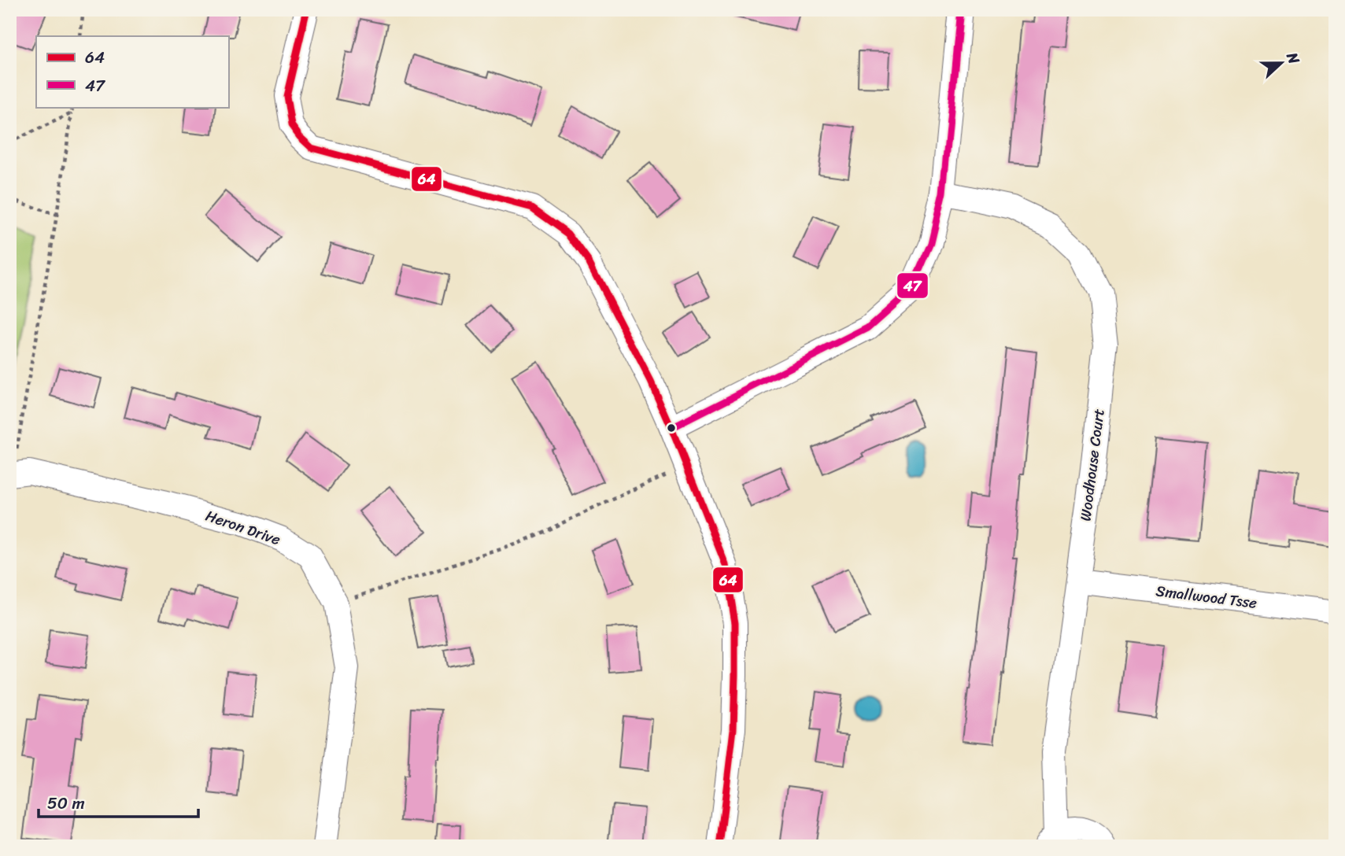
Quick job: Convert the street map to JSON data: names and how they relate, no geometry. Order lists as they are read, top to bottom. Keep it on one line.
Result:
{"streets":{"street":["Woodhouse Court","Heron Drive","Smallwood Tsse"]},"crossings":[["Woodhouse Court","Smallwood Tsse"]],"lines":["transit line 64","transit line 47"],"legend":["64","47"],"scale_bar":"50 m","north":"right"}
